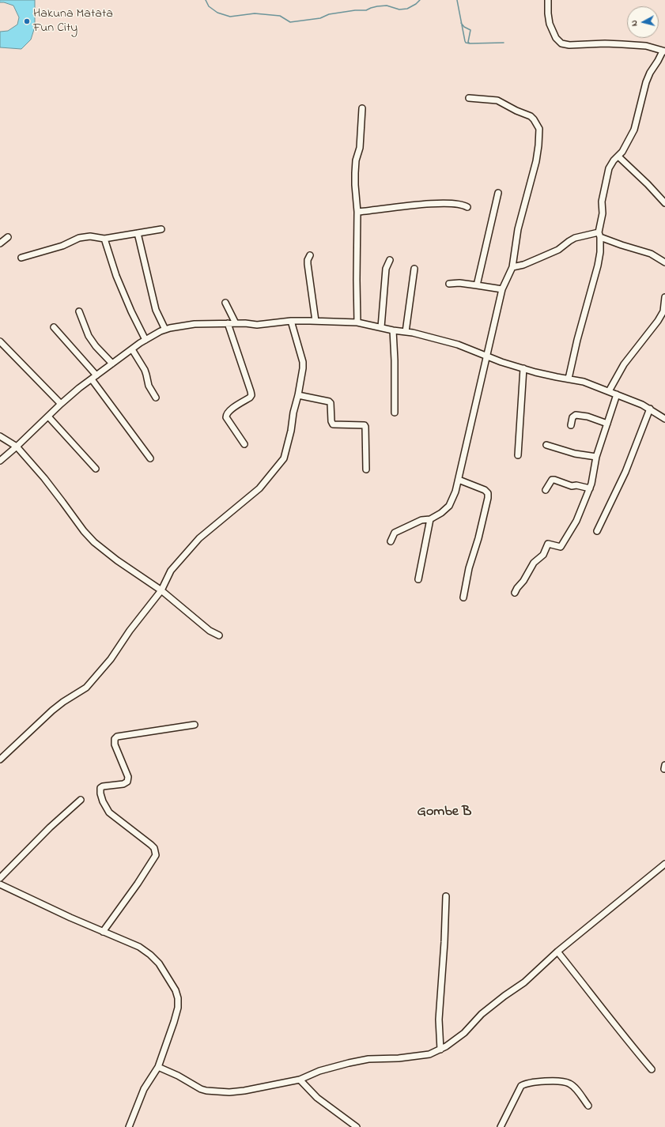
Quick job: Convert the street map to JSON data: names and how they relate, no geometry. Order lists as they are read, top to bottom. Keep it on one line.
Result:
{"districts":["Gombe B"],"places":["Hakuna Matata Fun City"],"north":"left"}
